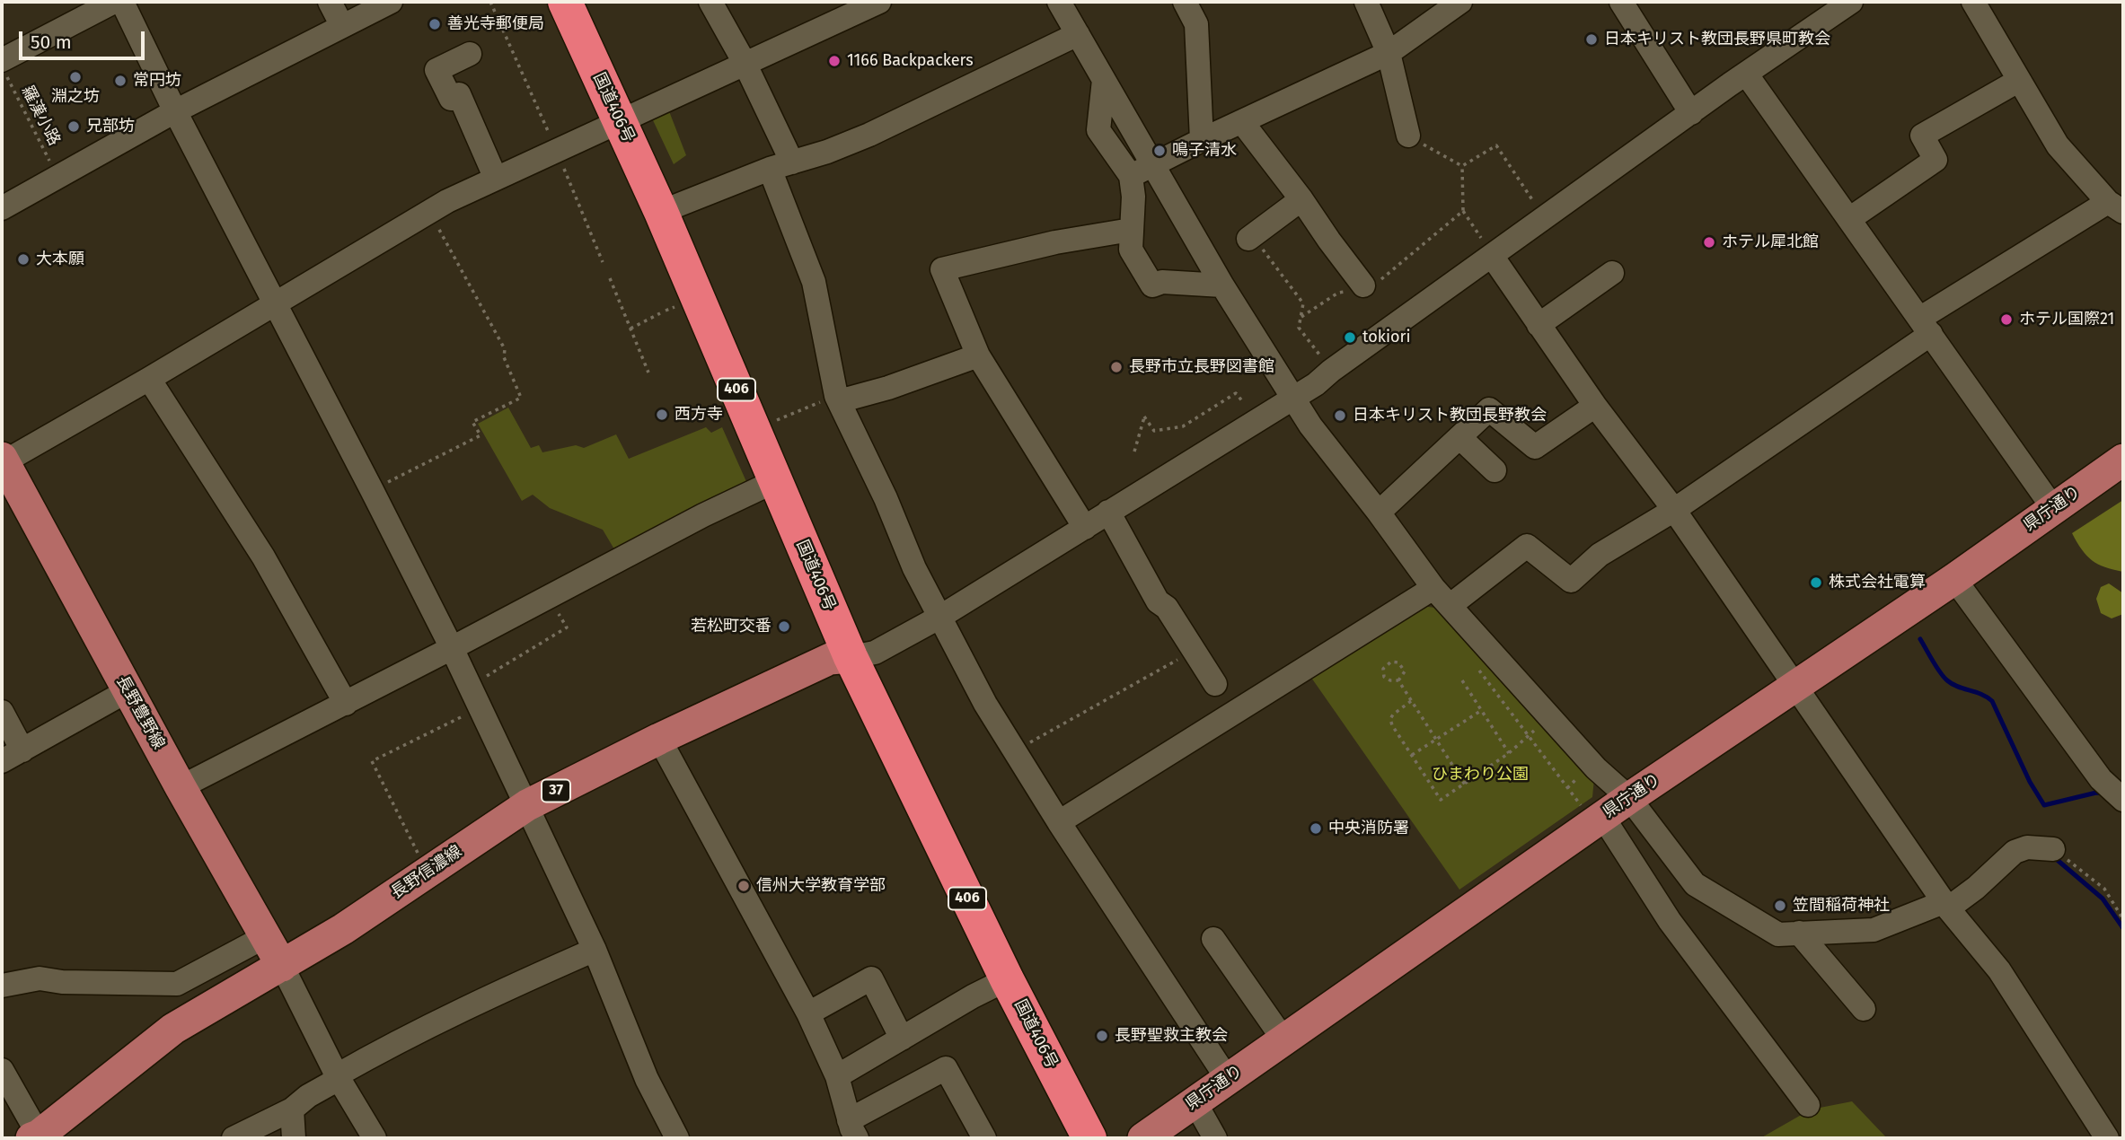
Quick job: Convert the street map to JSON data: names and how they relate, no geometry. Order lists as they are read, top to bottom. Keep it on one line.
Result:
{"streets":{"highway":["国道406号","406"],"main road":["県庁通り","長野豊野線","37","長野信濃線"],"path":["羅漢小路"]},"crossings":[["国道406号","長野信濃線"],["長野豊野線","長野信濃線"]],"parks":["ひまわり公園"],"places":["善光寺郵便局","日本キリスト教団長野県町教会","1166 Backpackers","淵之坊","常円坊","兄部坊","鳴子清水","ホテル犀北館","大本願","ホテル国際21","tokiori","長野市立長野図書館","西方寺","日本キリスト教団長野教会","株式会社電算","若松町交番","中央消防署","信州大学教育学部","笠間稲荷神社","長野聖救主教会"],"scale_bar":"50 m"}
